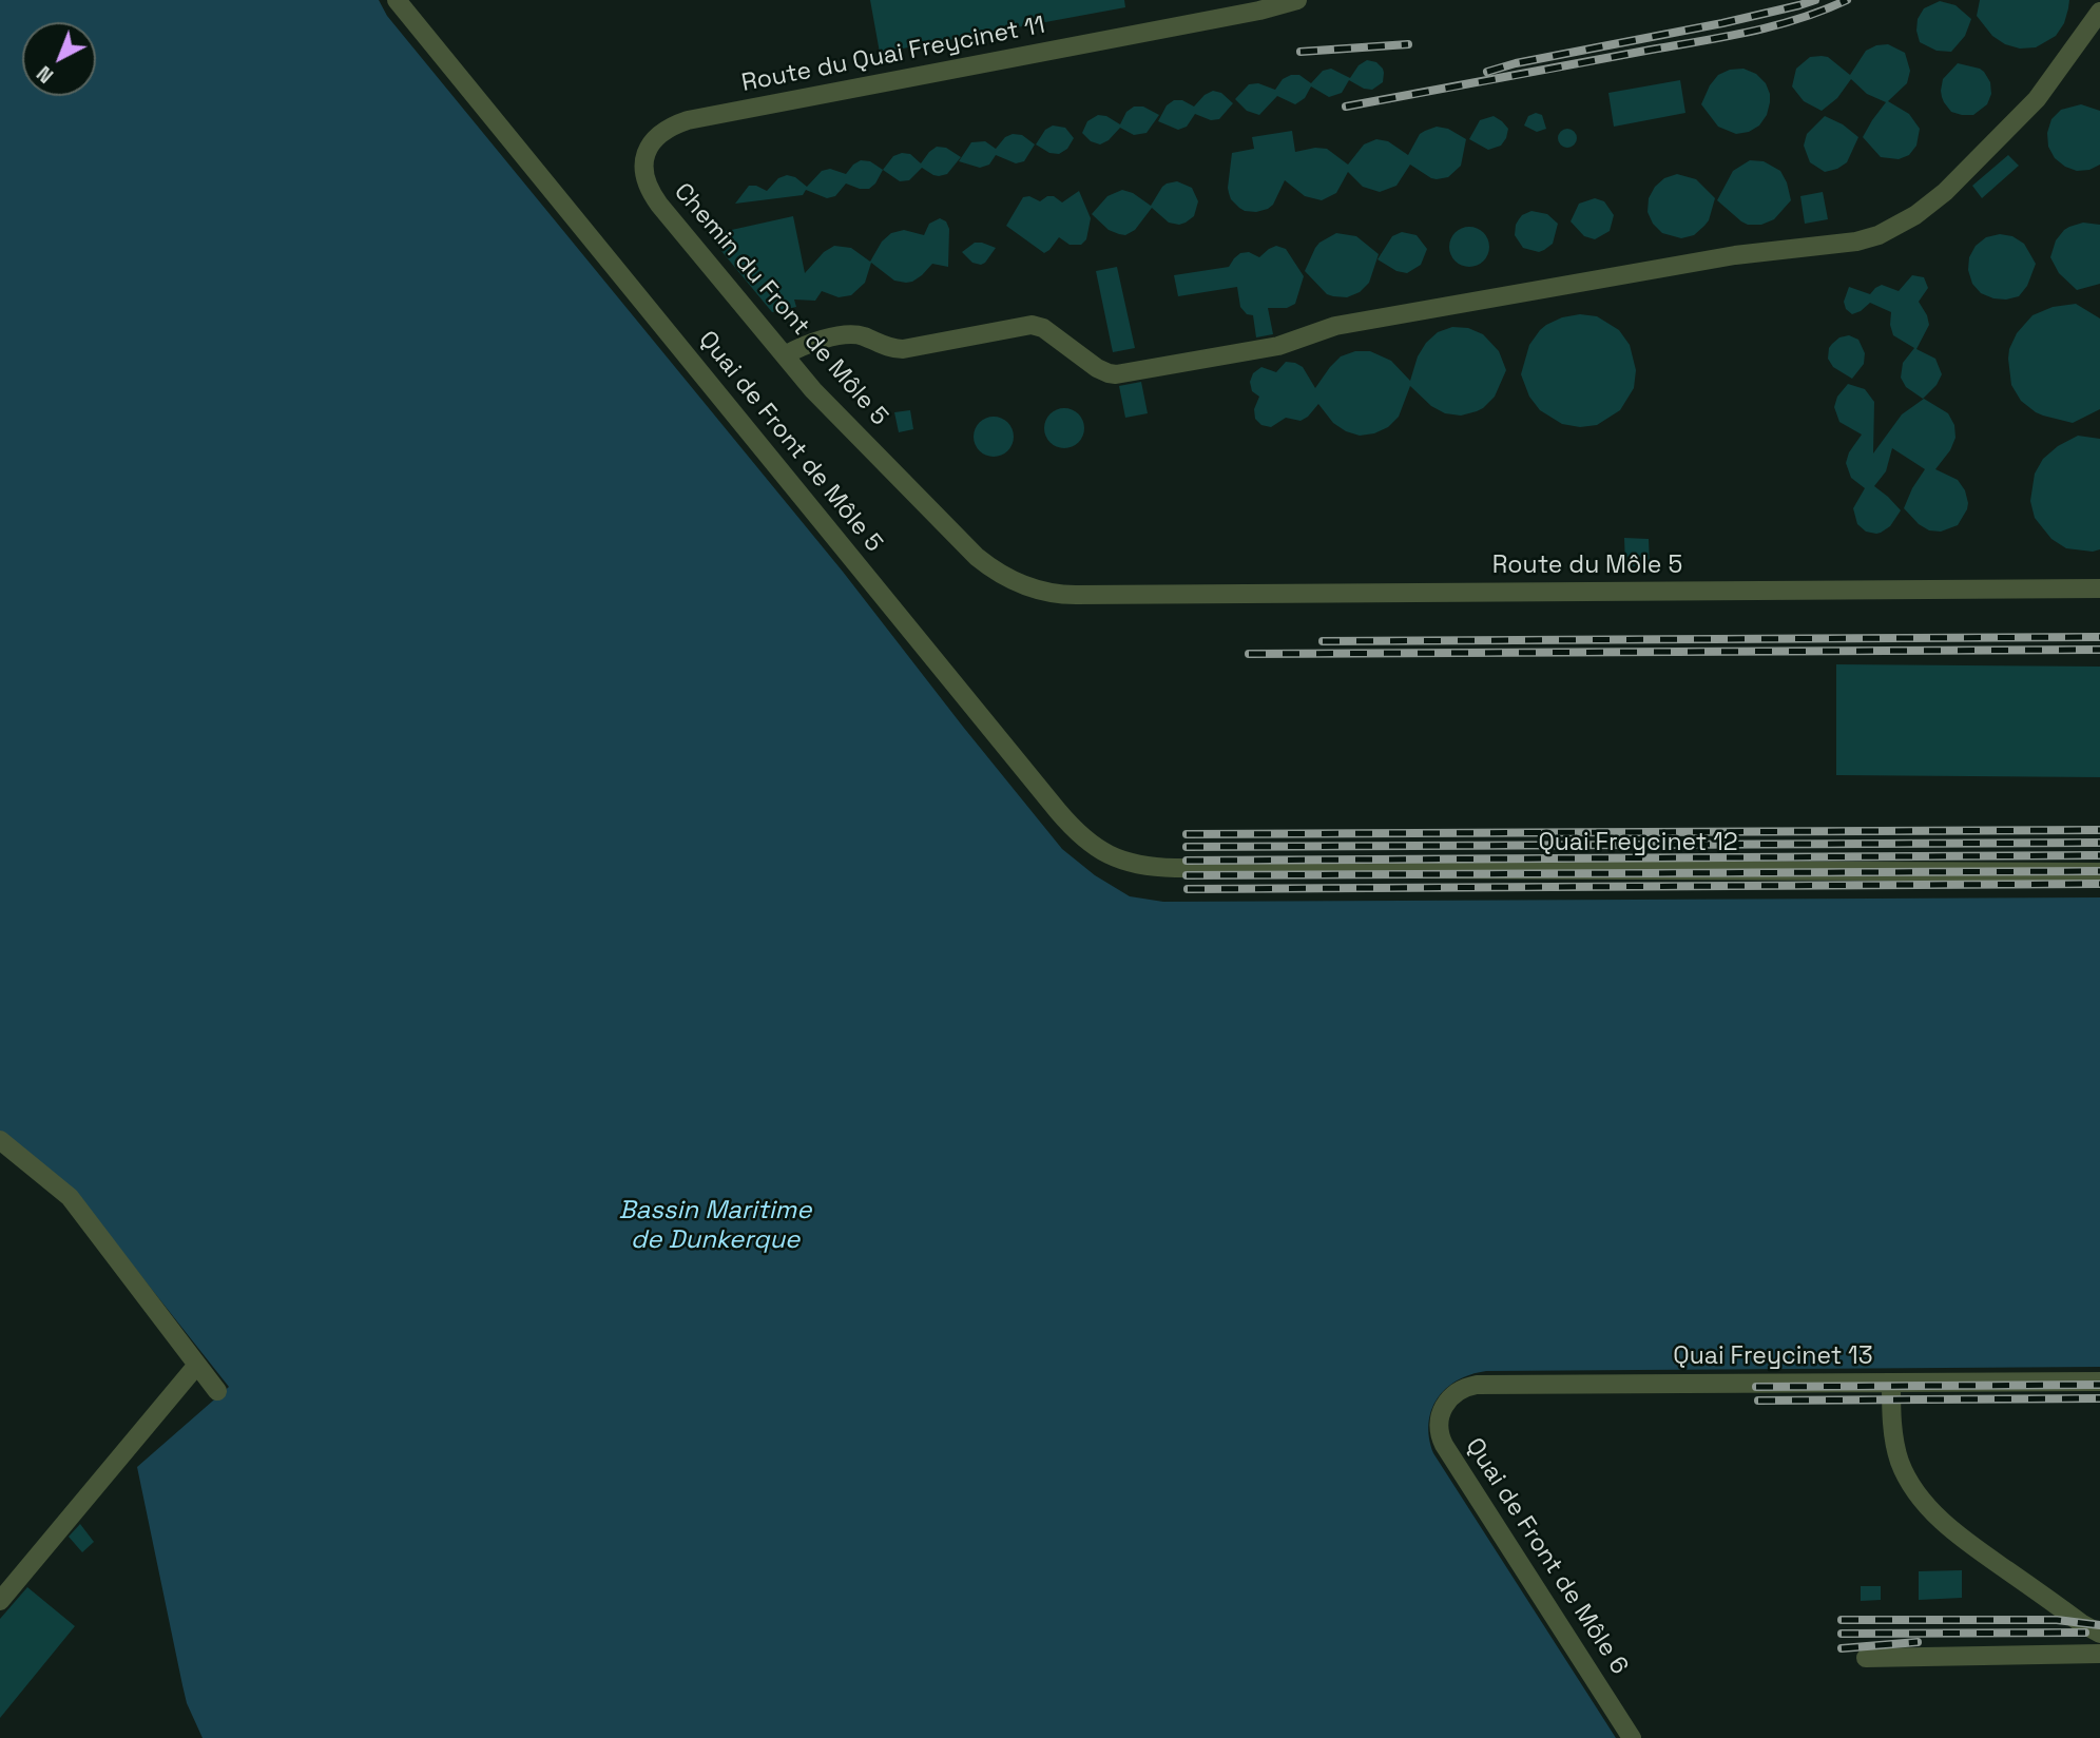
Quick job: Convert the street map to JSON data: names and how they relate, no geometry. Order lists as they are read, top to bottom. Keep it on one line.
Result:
{"streets":{"street":["Route du Quai Freycinet 11","Chemin du Front de Môle 5","Quai de Front de Môle 5","Route du Môle 5","Quai Freycinet 12","Quai Freycinet 13","Quai de Front de Môle 6"]},"crossings":[["Route du Quai Freycinet 11","Chemin du Front de Môle 5"],["Chemin du Front de Môle 5","Route du Môle 5"],["Quai de Front de Môle 5","Quai Freycinet 12"],["Quai Freycinet 13","Quai de Front de Môle 6"]],"water":["Bassin Maritime de Dunkerque"],"north":"bottom left"}
